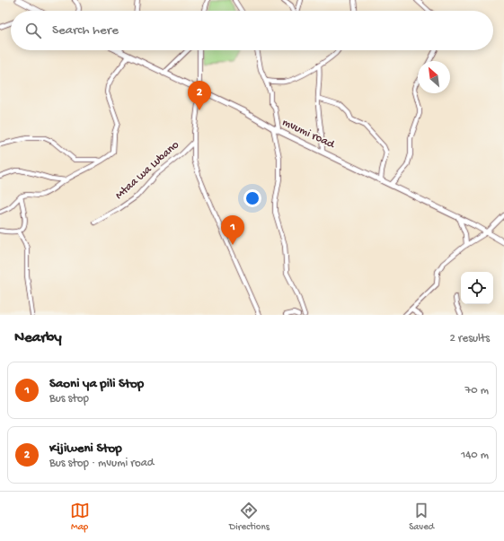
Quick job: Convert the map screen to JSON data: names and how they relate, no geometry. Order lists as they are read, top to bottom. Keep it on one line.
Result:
{"streets":{"street":["mvumi road","Mtaa wa Lubano"]},"north":"top left","page":{"search":"Search here","pins":["2","1"],"heading":["Nearby","2 results"],"list":[{"mark":"1","name":"Saoni ya pili Stop","note":"Bus stop","value":"70 m"},{"mark":"2","name":"Kijiweni Stop","note":"Bus stop · mvumi road","value":"140 m"}],"nav":["Map","Directions","Saved"]}}
